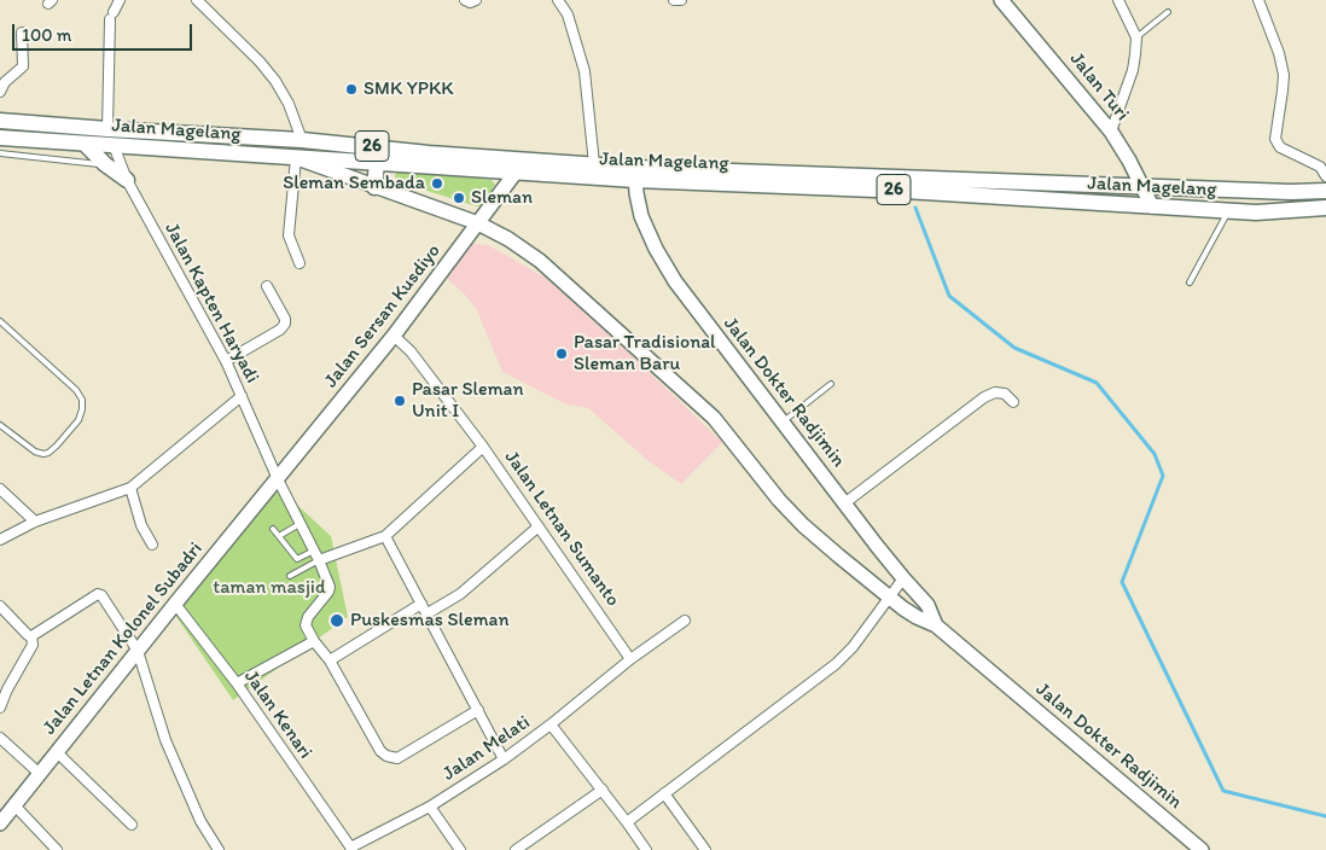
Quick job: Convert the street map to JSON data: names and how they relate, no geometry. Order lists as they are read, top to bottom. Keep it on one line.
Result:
{"streets":{"highway":["Jalan Magelang","26"],"main road":["Jalan Turi","Jalan Sersan Kusdiyo","Jalan Dokter Radjimin","Jalan Letnan Kolonel Subadri"],"street":["Jalan Kapten Haryadi","Jalan Letnan Sumanto","Jalan Kenari","Jalan Melati"]},"crossings":[["Jalan Turi","Jalan Magelang"],["Jalan Magelang","Jalan Kapten Haryadi"],["Jalan Magelang","Jalan Sersan Kusdiyo"],["Jalan Magelang","Jalan Dokter Radjimin"],["Jalan Kapten Haryadi","Jalan Sersan Kusdiyo"],["Jalan Kapten Haryadi","Jalan Letnan Kolonel Subadri"],["Jalan Sersan Kusdiyo","Jalan Dokter Radjimin"],["Jalan Sersan Kusdiyo","Jalan Letnan Sumanto"],["Jalan Sersan Kusdiyo","Jalan Letnan Kolonel Subadri"],["Jalan Letnan Sumanto","Jalan Melati"],["Jalan Letnan Kolonel Subadri","Jalan Kenari"],["Jalan Kenari","Jalan Melati"]],"parks":["taman masjid"],"places":["SMK YPKK","Sleman Sembada","Sleman","Pasar Tradisional Sleman Baru","Pasar Sleman Unit I","Puskesmas Sleman"],"scale_bar":"100 m"}
